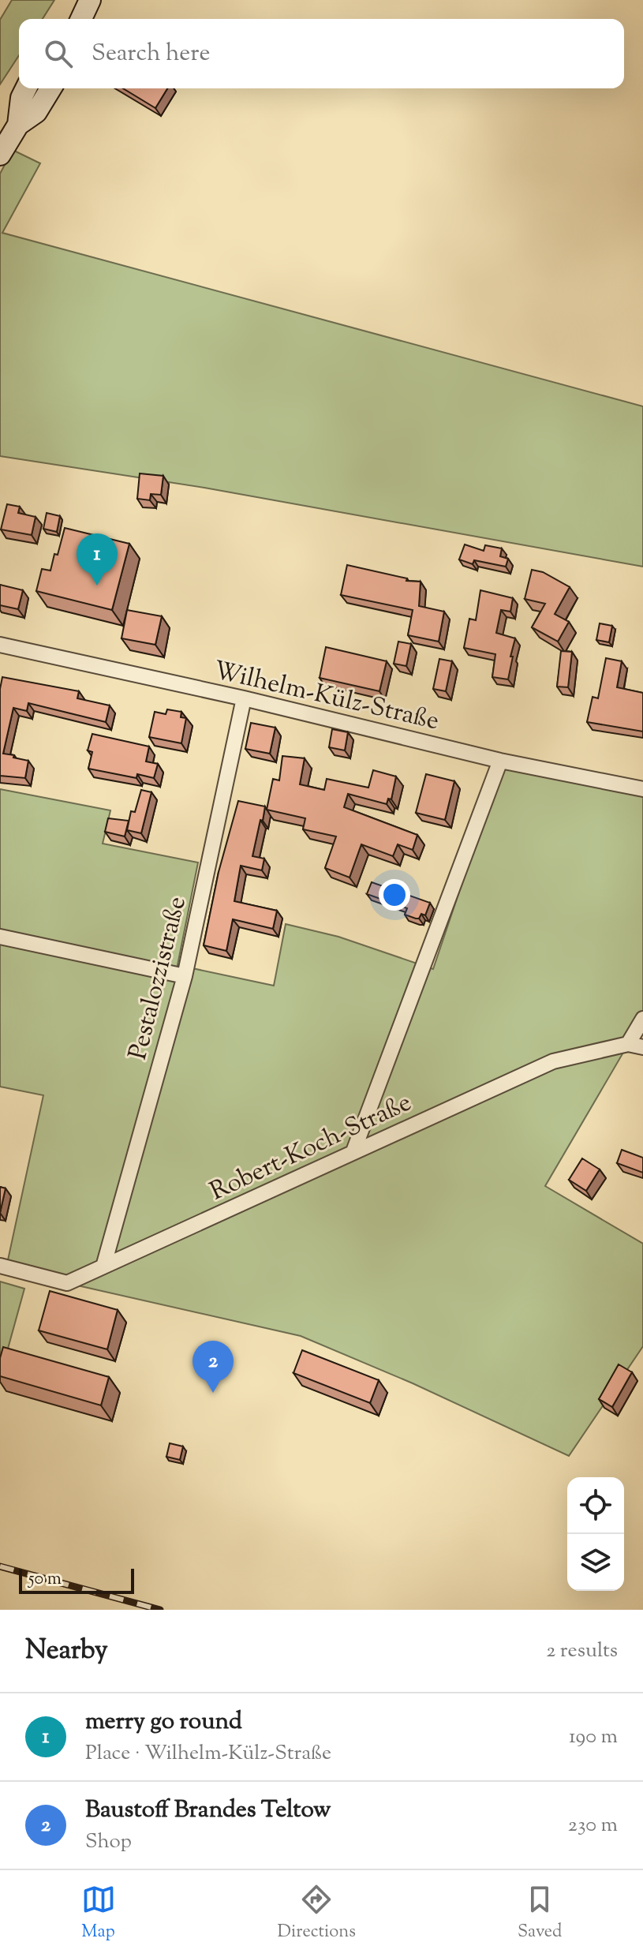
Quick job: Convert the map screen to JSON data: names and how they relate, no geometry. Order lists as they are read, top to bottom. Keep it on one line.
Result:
{"streets":{"street":["Wilhelm-Külz-Straße","Pestalozzistraße","Robert-Koch-Straße"]},"crossings":[["Wilhelm-Külz-Straße","Pestalozzistraße"],["Pestalozzistraße","Robert-Koch-Straße"]],"scale_bar":"50 m","page":{"search":"Search here","pins":["1","2"],"scale":"50 m","heading":["Nearby","2 results"],"list":[{"mark":"1","name":"merry go round","note":"Place · Wilhelm-Külz-Straße","value":"190 m"},{"mark":"2","name":"Baustoff Brandes Teltow","note":"Shop","value":"230 m"}],"nav":["Map","Directions","Saved"]}}
